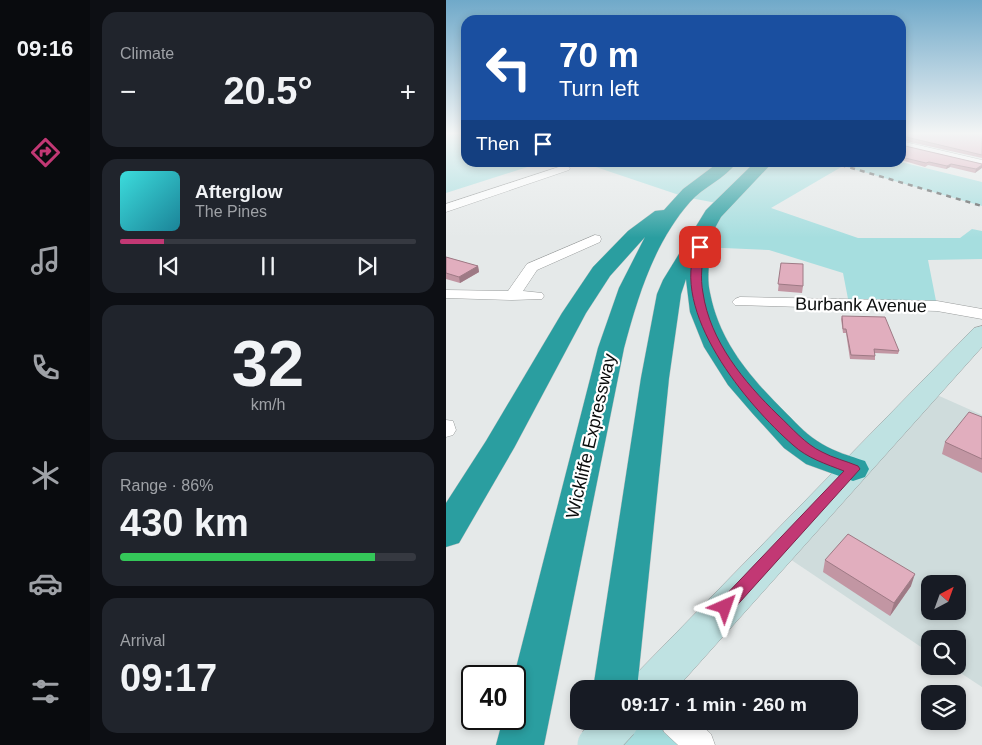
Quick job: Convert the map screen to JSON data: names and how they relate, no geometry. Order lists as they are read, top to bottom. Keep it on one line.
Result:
{"streets":{"highway":["Wickliffe Expressway"],"street":["Burbank Avenue"]},"north":"top right","page":{"tabs":"09:16","tile":["Climate",["32","km/h"],["Range · 86%","430 km"],["Arrival","09:17"]],"turn":["70 m","Turn left"],"heat":["−","20.5°","+"],"then":"Then","song":["Afterglow","The Pines"],"limit":"40","trip":"09:17 · 1 min · 260 m"}}
